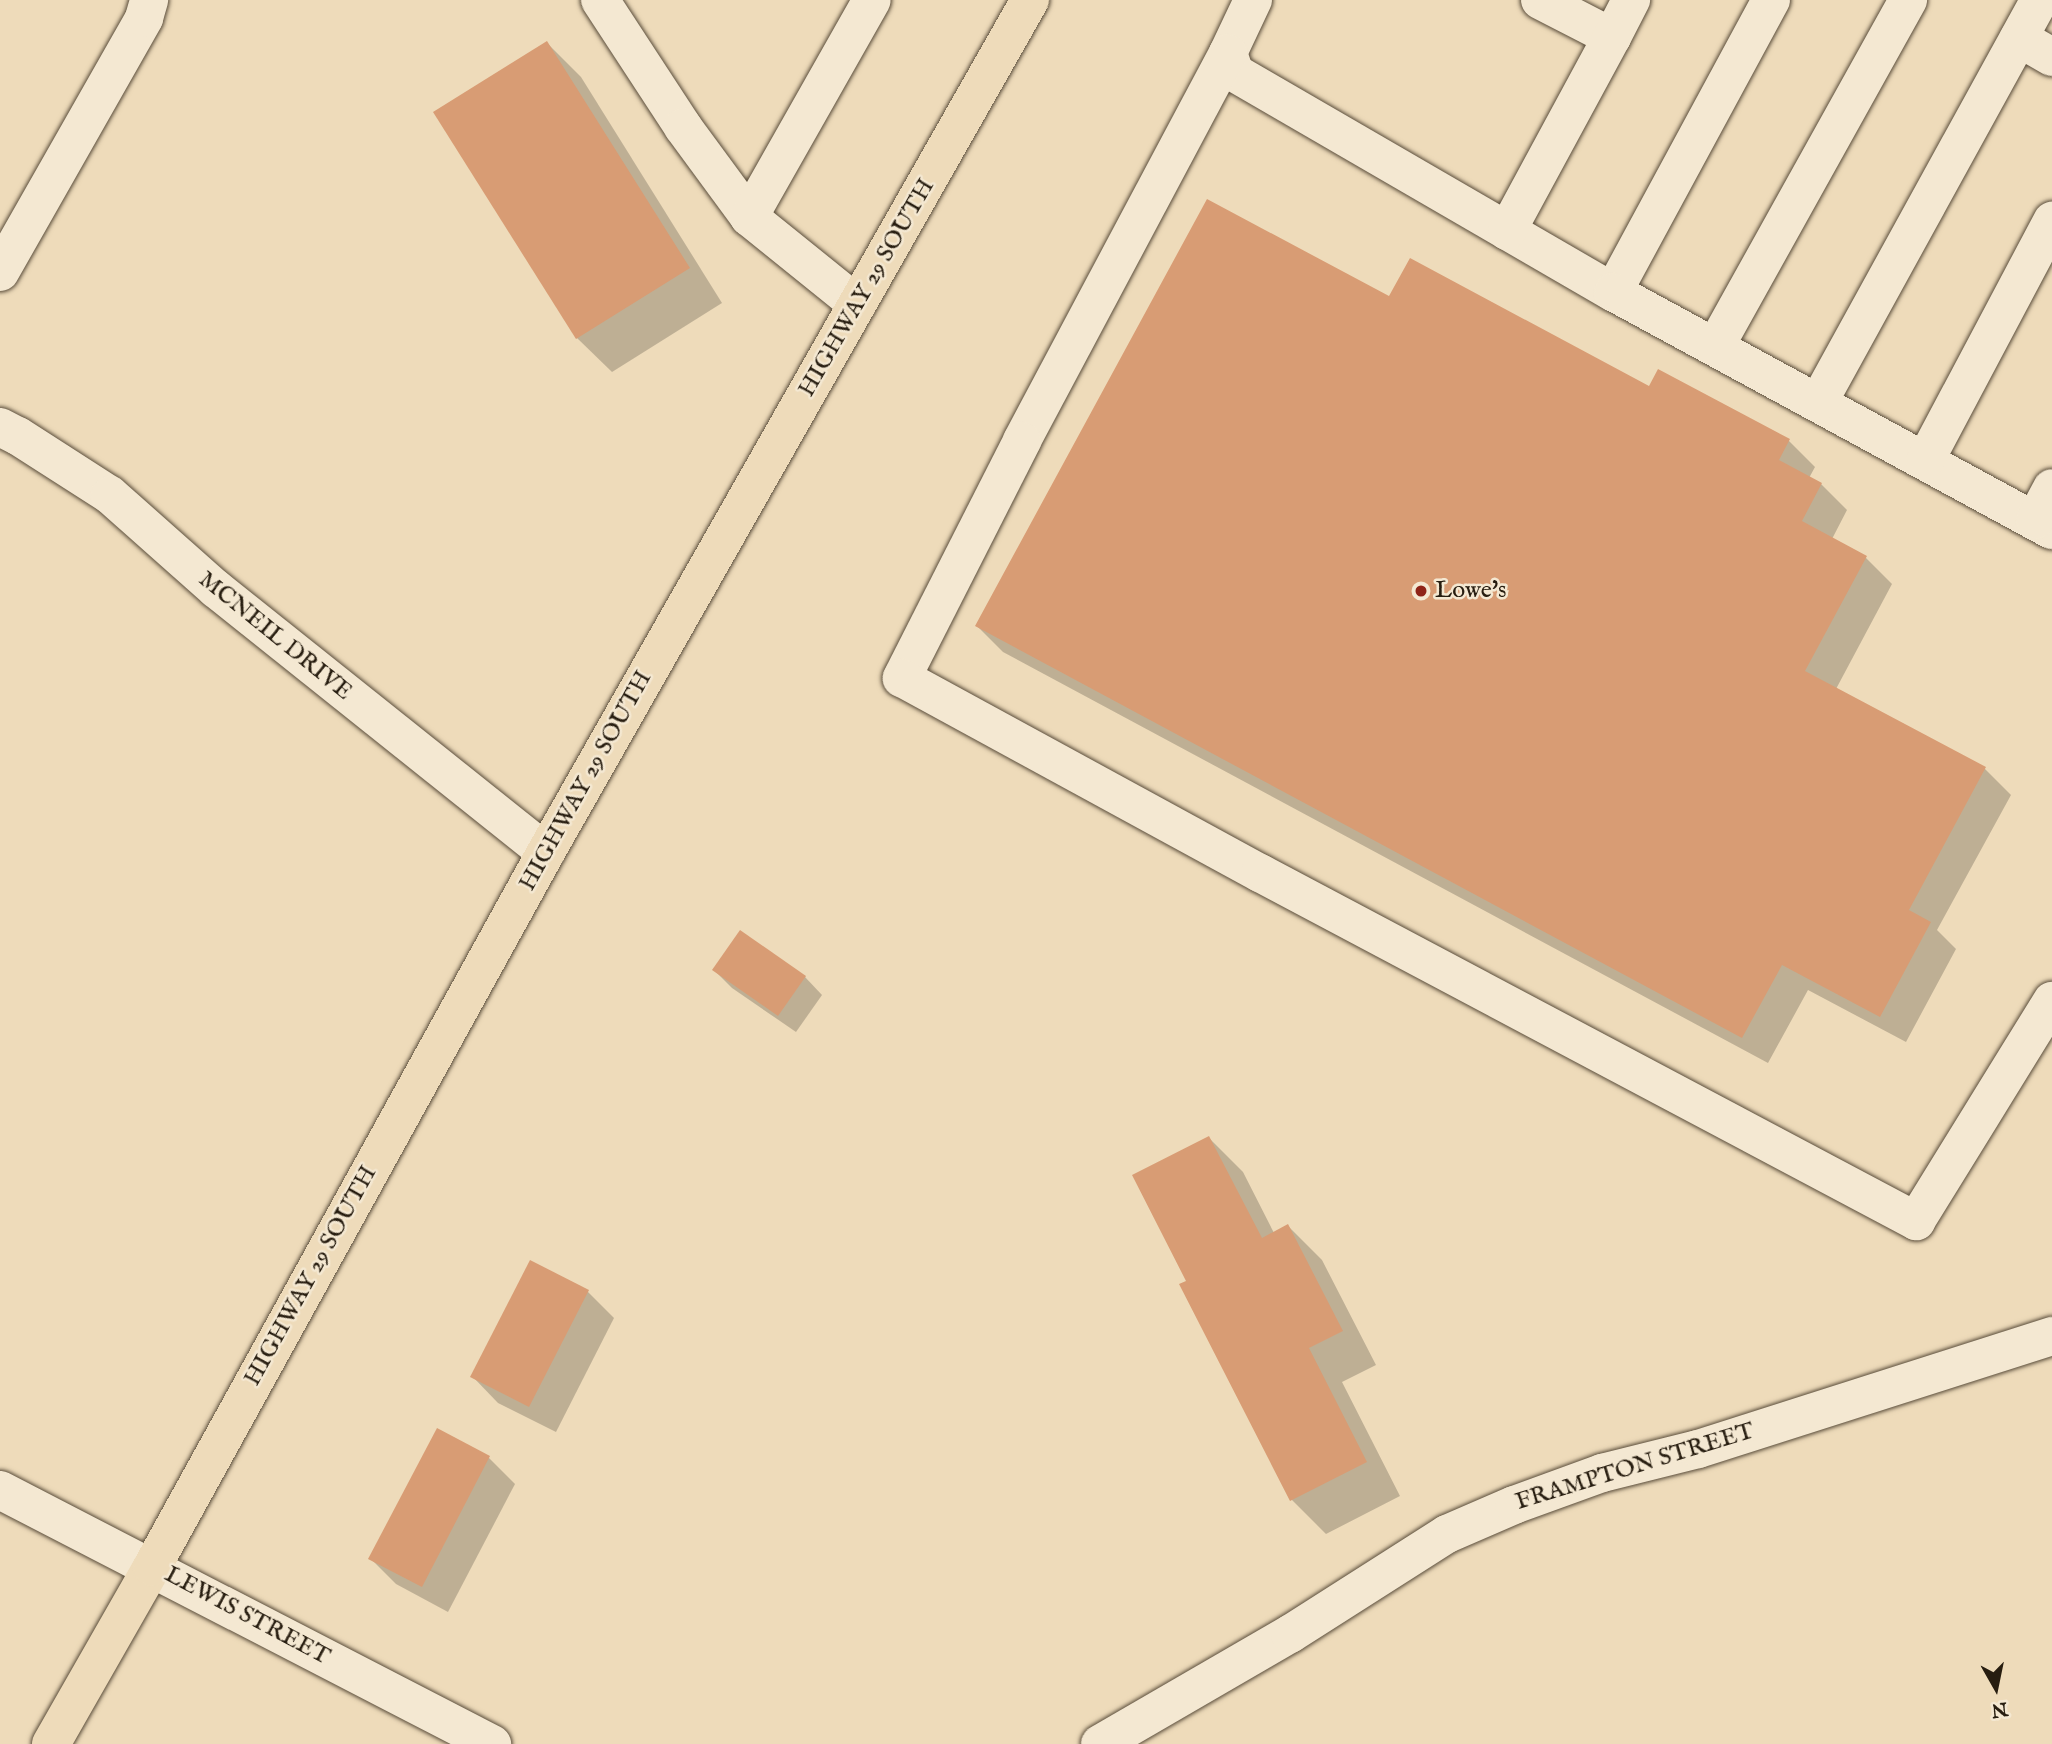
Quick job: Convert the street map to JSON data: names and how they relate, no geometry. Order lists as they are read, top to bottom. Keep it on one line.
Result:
{"streets":{"main road":["HIGHWAY 29 SOUTH"],"street":["MCNEIL DRIVE","FRAMPTON STREET","LEWIS STREET"]},"crossings":[["HIGHWAY 29 SOUTH","MCNEIL DRIVE"],["HIGHWAY 29 SOUTH","LEWIS STREET"]],"places":["Lowe's"],"north":"bottom"}
